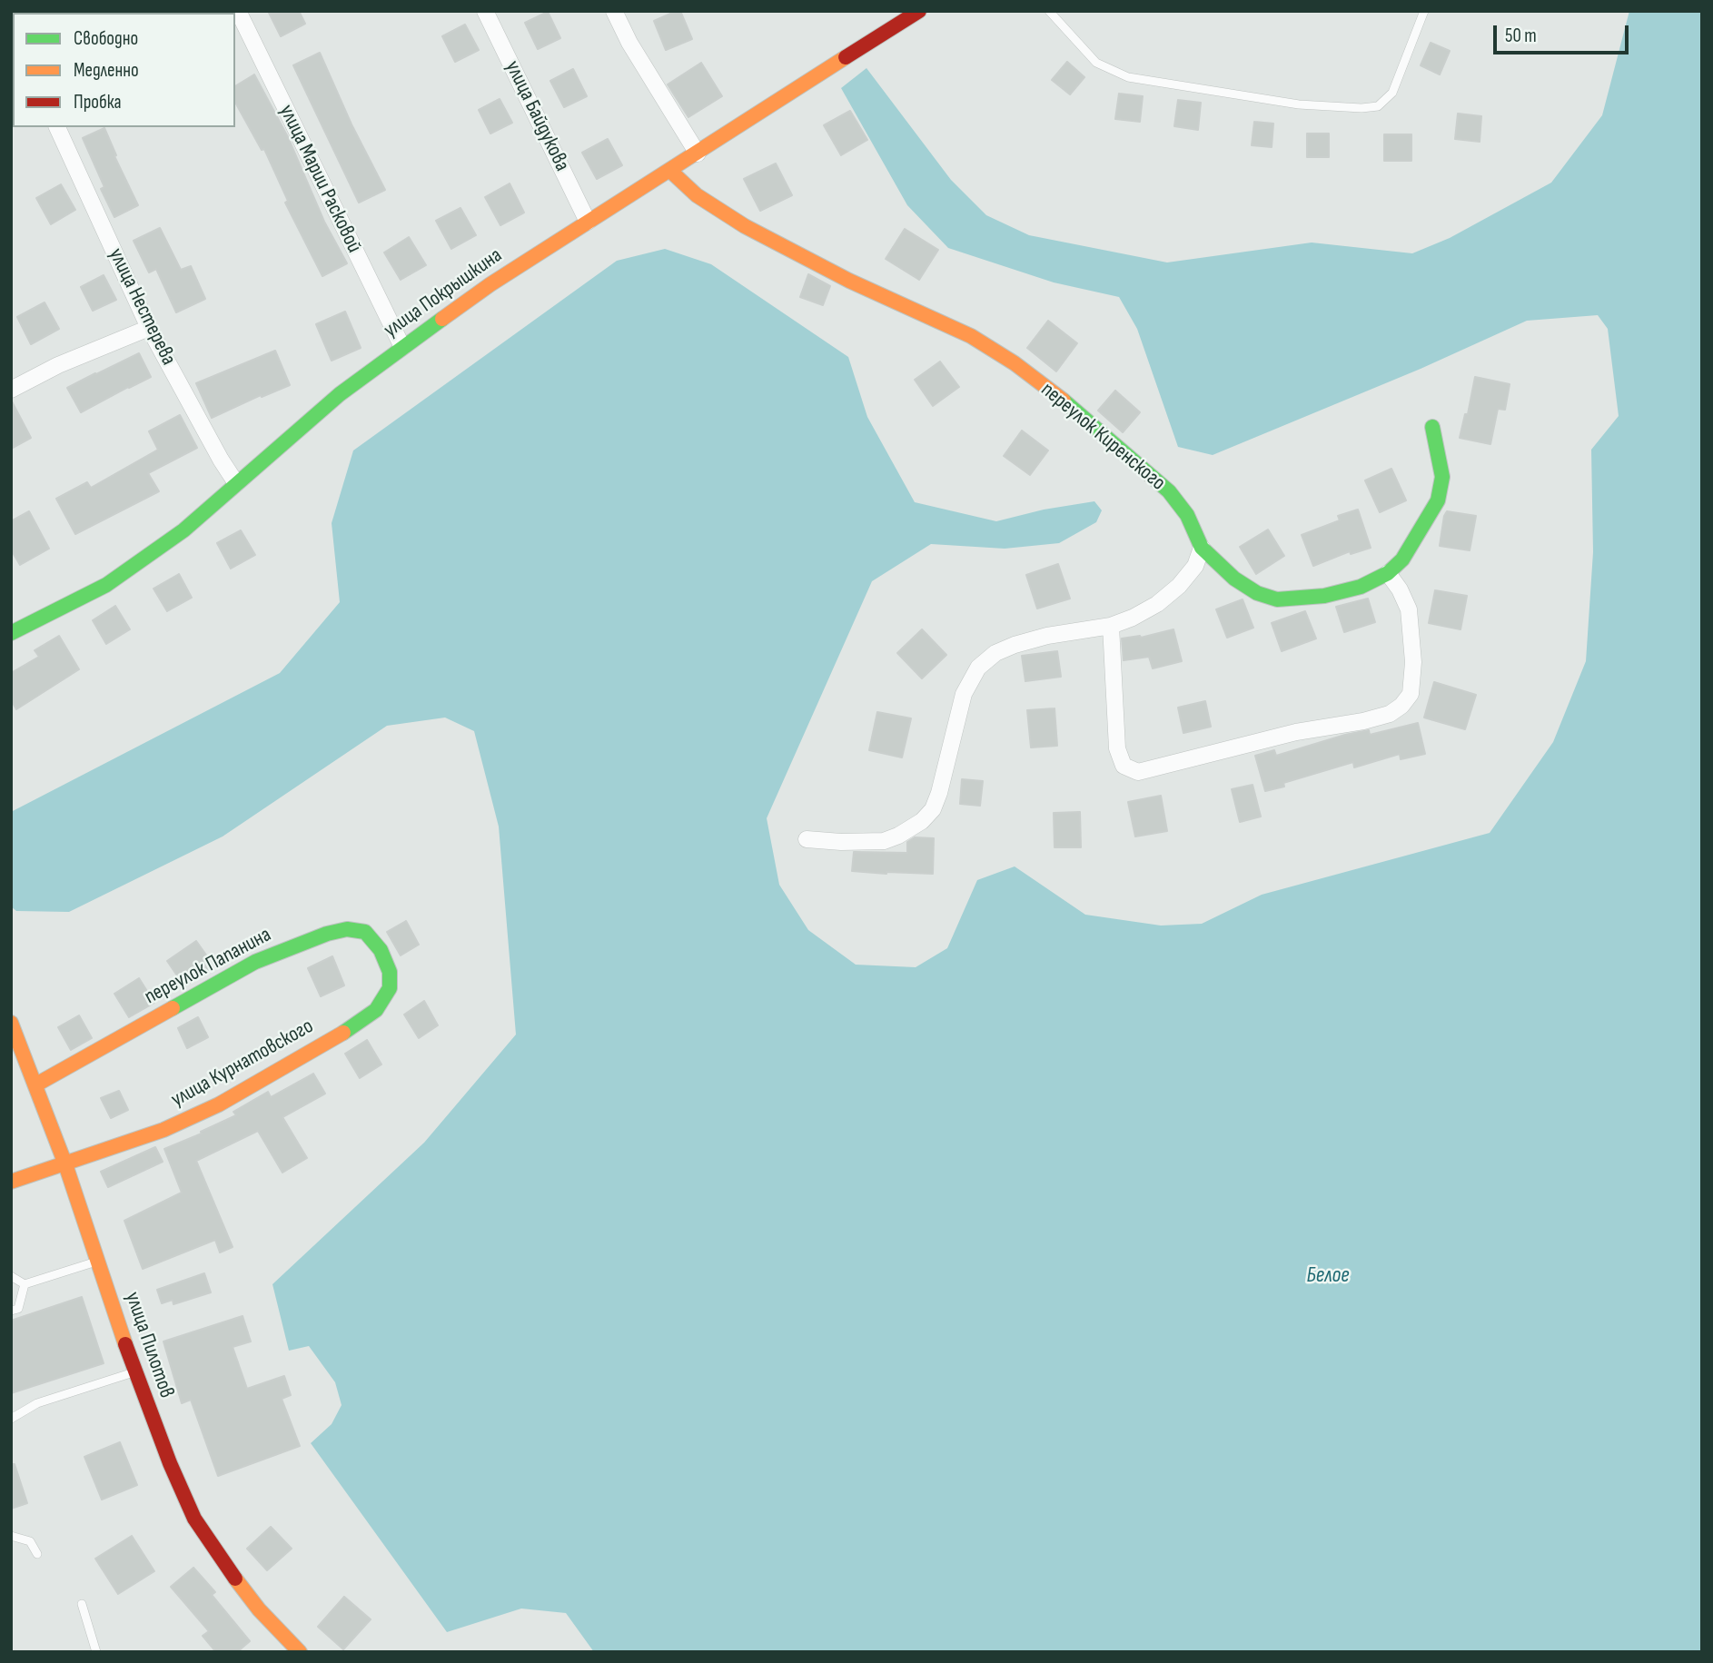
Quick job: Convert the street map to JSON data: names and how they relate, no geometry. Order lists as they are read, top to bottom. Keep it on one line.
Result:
{"streets":{"street":["улица Байдукова","улица Марии Расковой","улица Покрышкина","улица Нестерева","переулок Киренского","переулок Папанина","улица Курнатовского","улица Пилотов"]},"crossings":[["улица Байдукова","улица Покрышкина"],["улица Марии Расковой","улица Покрышкина"],["улица Покрышкина","улица Нестерева"],["улица Покрышкина","переулок Киренского"],["переулок Папанина","улица Курнатовского"],["переулок Папанина","улица Пилотов"],["улица Курнатовского","улица Пилотов"]],"water":["Белое"],"legend":["Свободно","Медленно","Пробка"],"scale_bar":"50 m"}
